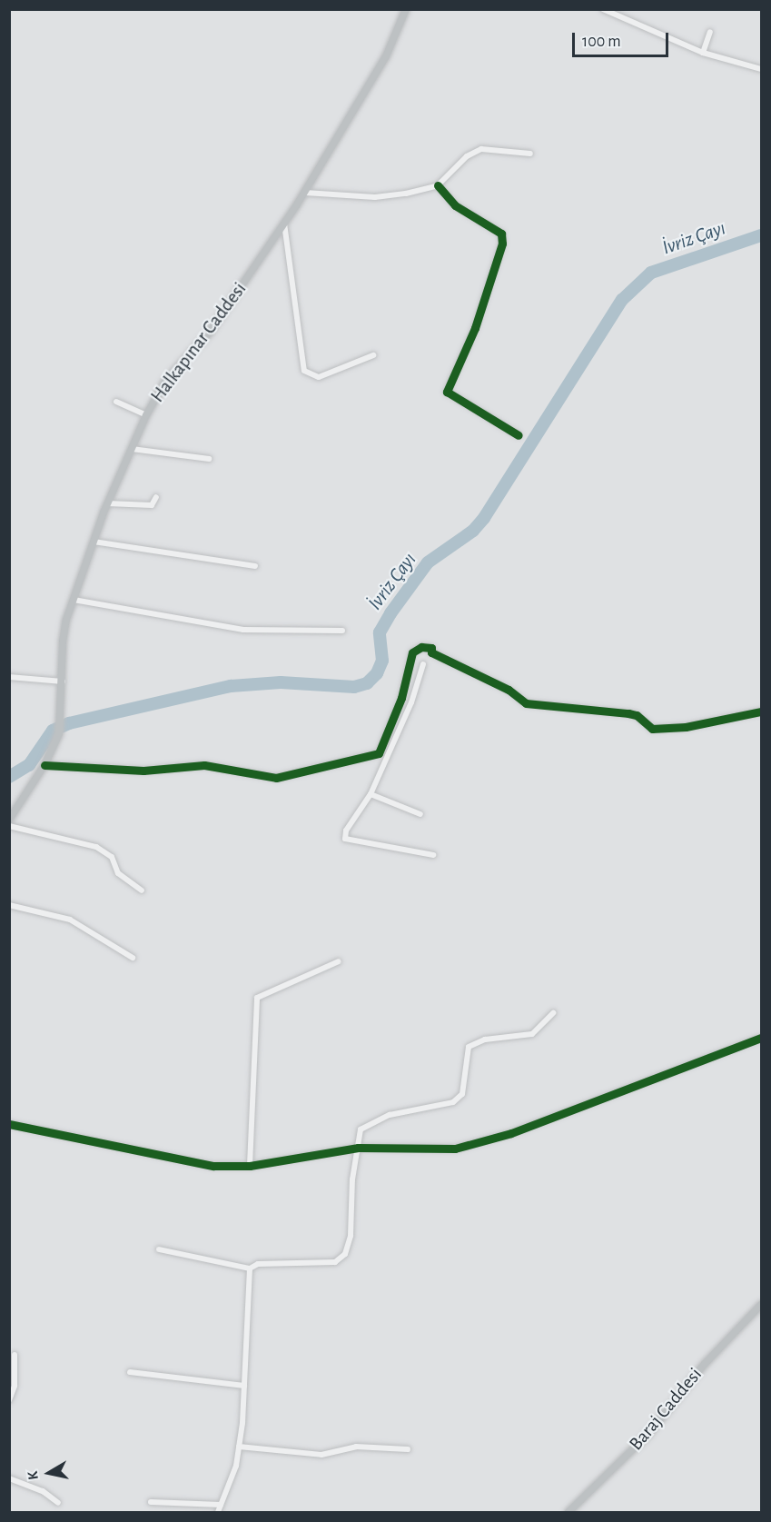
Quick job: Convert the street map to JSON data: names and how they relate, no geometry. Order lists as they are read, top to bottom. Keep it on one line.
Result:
{"streets":{"main road":["Halkapınar Caddesi","Baraj Caddesi"]},"water":["İvriz Çayı"],"scale_bar":"100 m","north":"left"}
